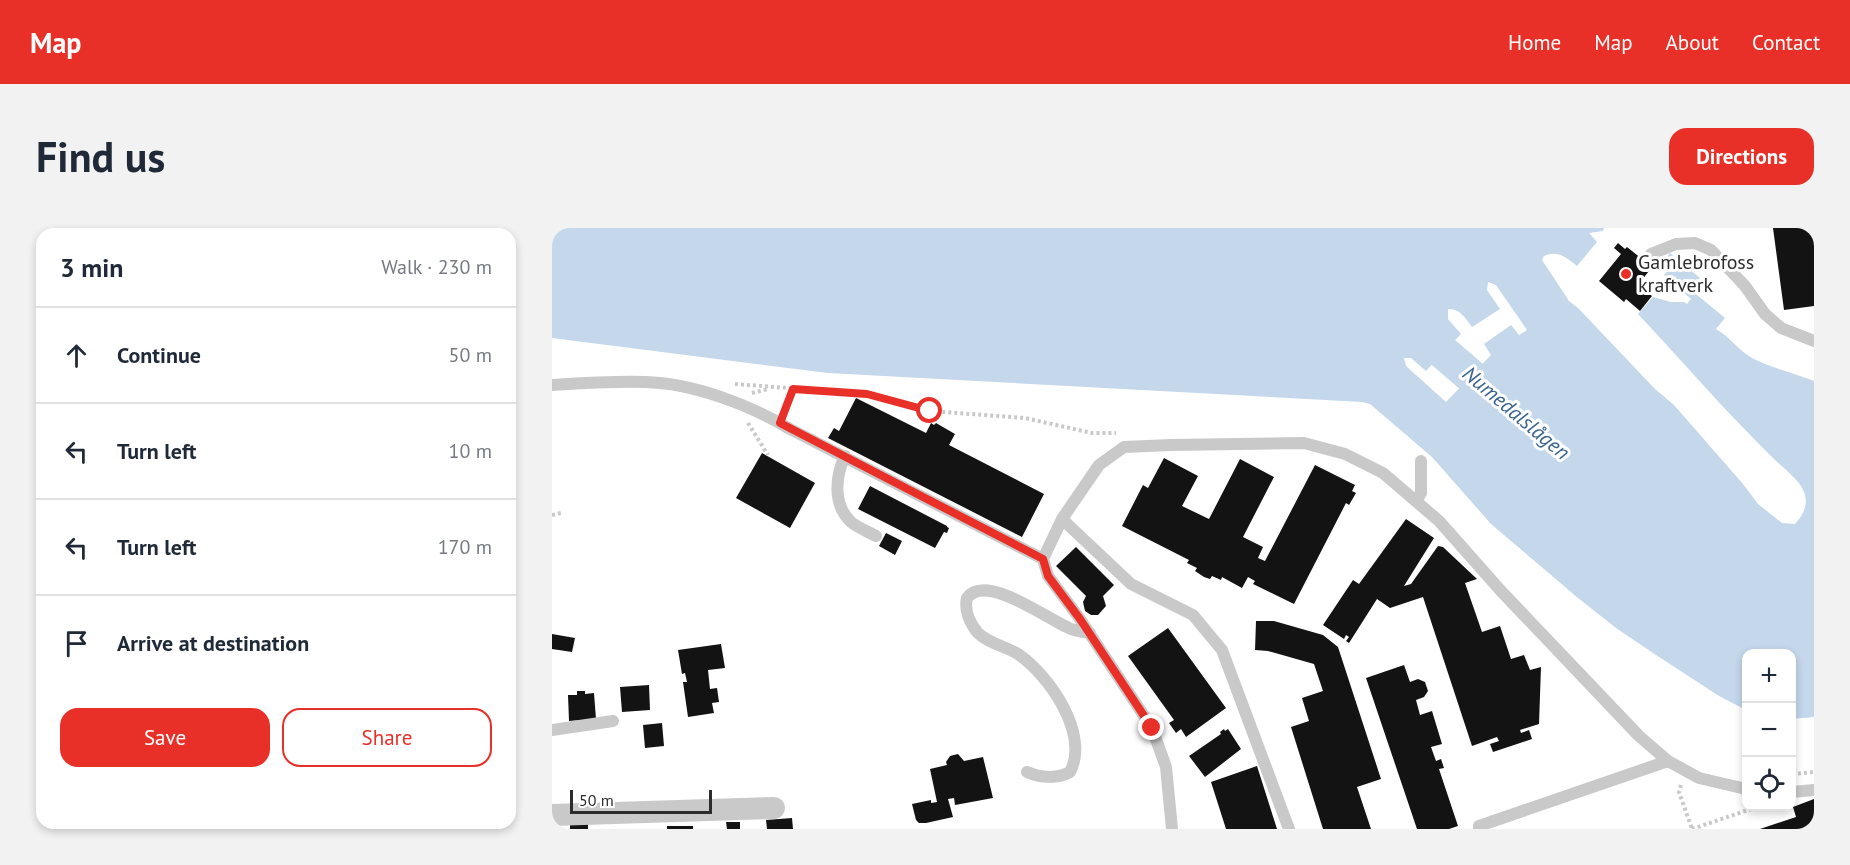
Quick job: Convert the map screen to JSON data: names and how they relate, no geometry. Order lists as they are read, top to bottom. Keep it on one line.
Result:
{"water":["Numedalslågen"],"places":["Gamlebrofoss kraftverk"],"scale_bar":"50 m","page":{"header":"Map","nav":["Home","Map","About","Contact"],"buttons":["Directions",["Save","Share"]],"title":"Find us","heading":["3 min","Walk · 230 m"],"list":[["Continue","50 m"],["Turn left","10 m"],["Turn left","170 m"],"Arrive at destination"],"map_buttons":["+","−"],"scale":"50 m"}}
